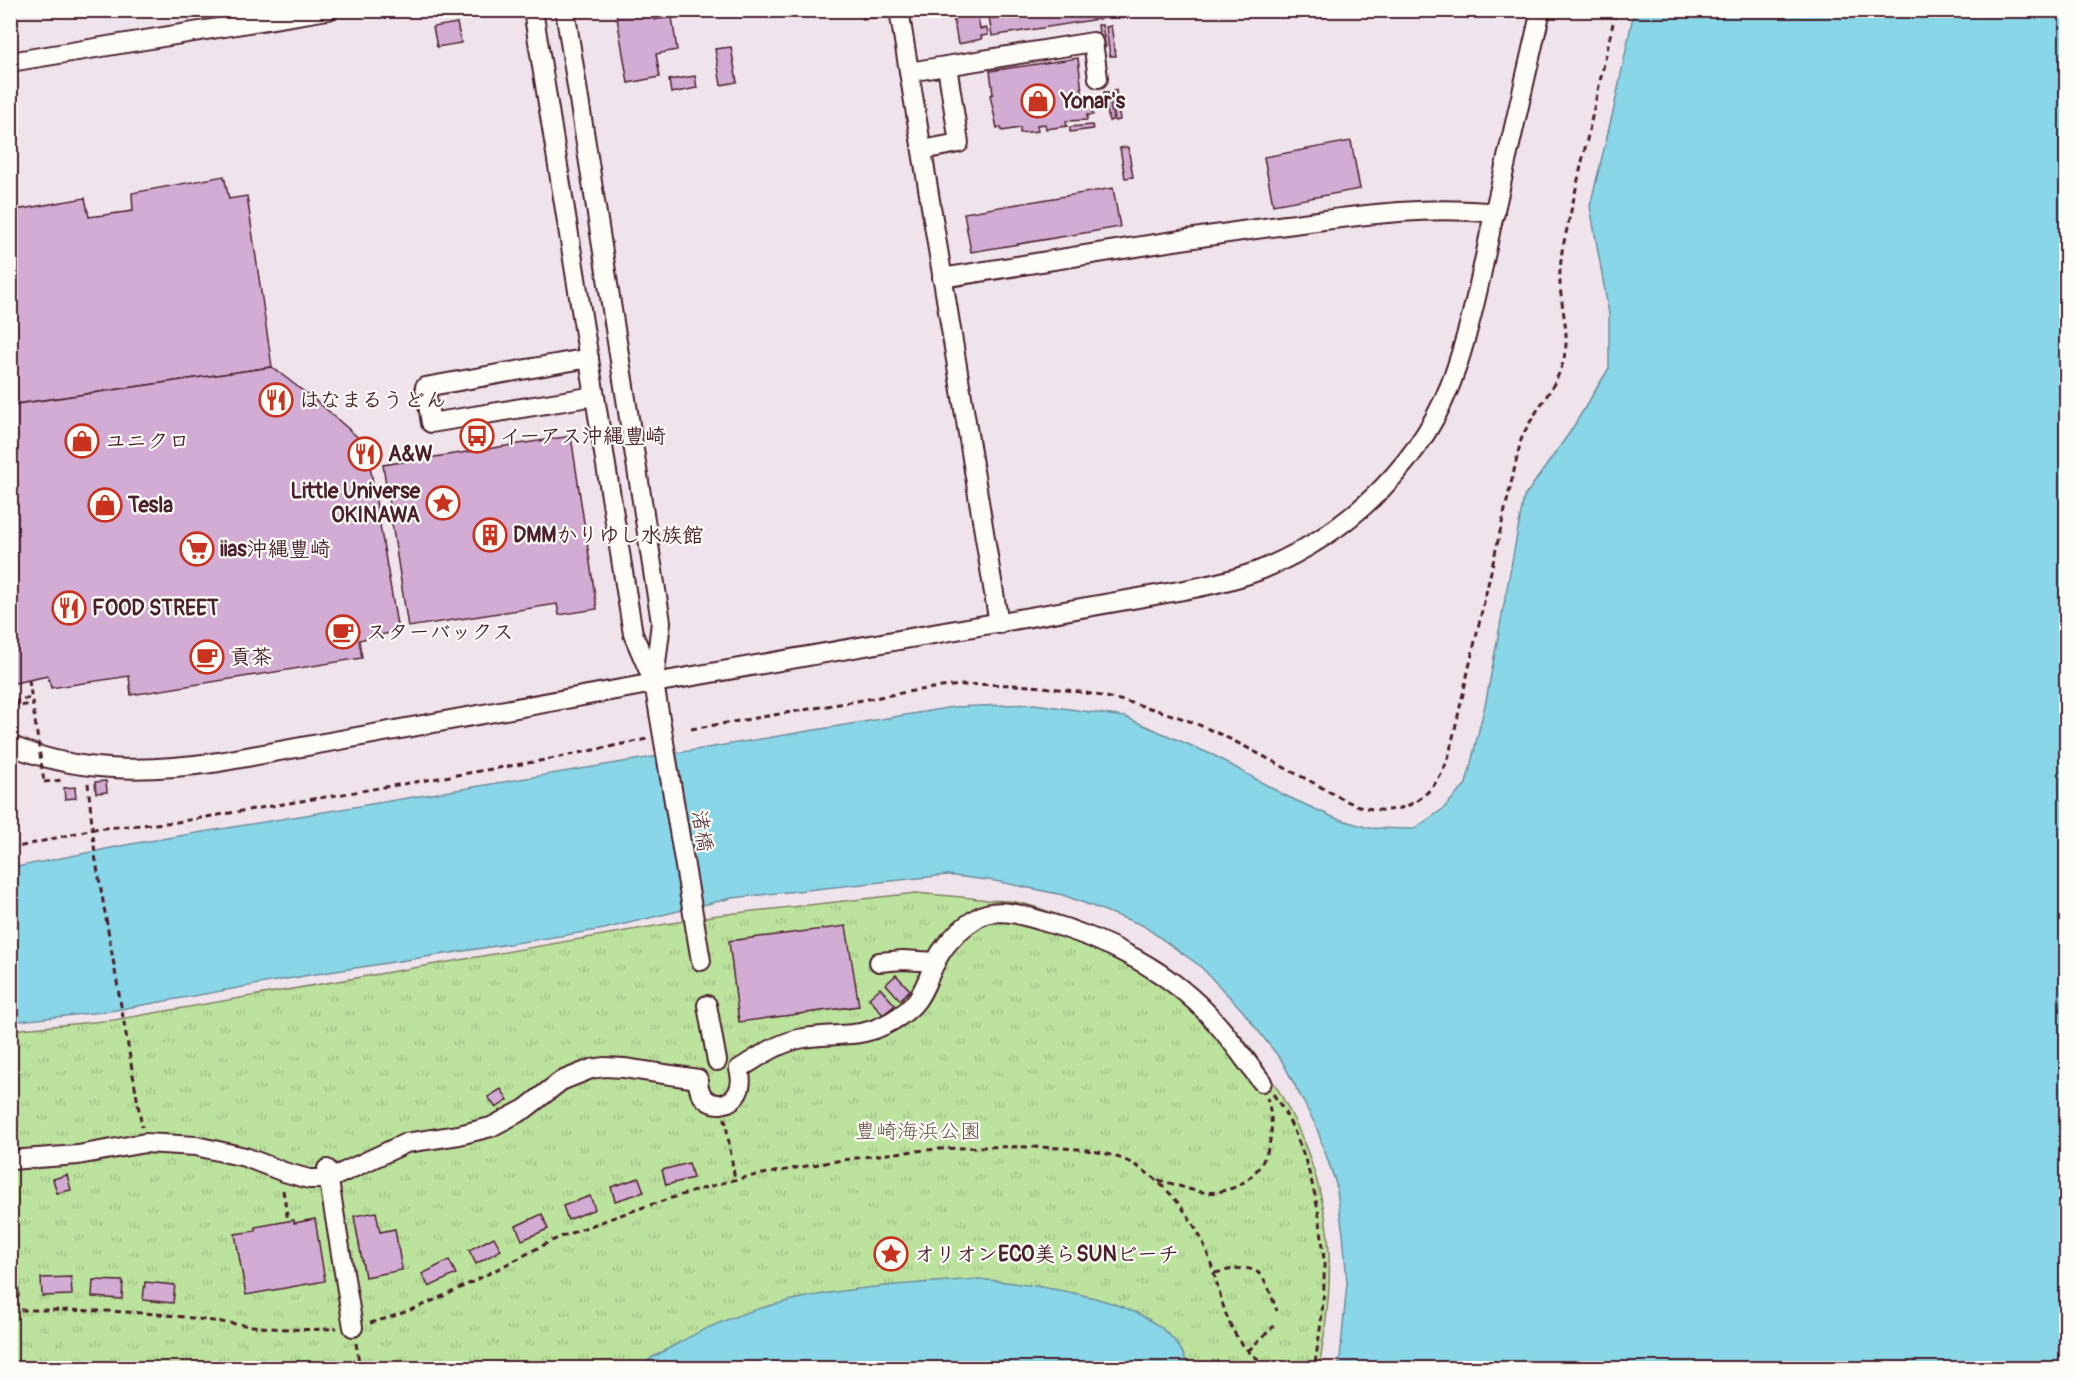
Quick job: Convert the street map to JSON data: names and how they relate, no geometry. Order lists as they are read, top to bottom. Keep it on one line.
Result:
{"streets":{"street":["渚橋"]},"parks":["豊崎海浜公園"],"places":{"shop":["Yonar's","ユニクロ","Tesla"],"restaurant":["はなまるうどん","A&W","FOOD STREET"],"bus stop":["イーアス沖縄豊崎"],"place":["Little Universe OKINAWA","オリオンECO美らSUNビーチ"],"building":["DMMかりゆし水族館"],"supermarket":["iias沖縄豊崎"],"cafe":["スターバックス","貢茶"]}}
